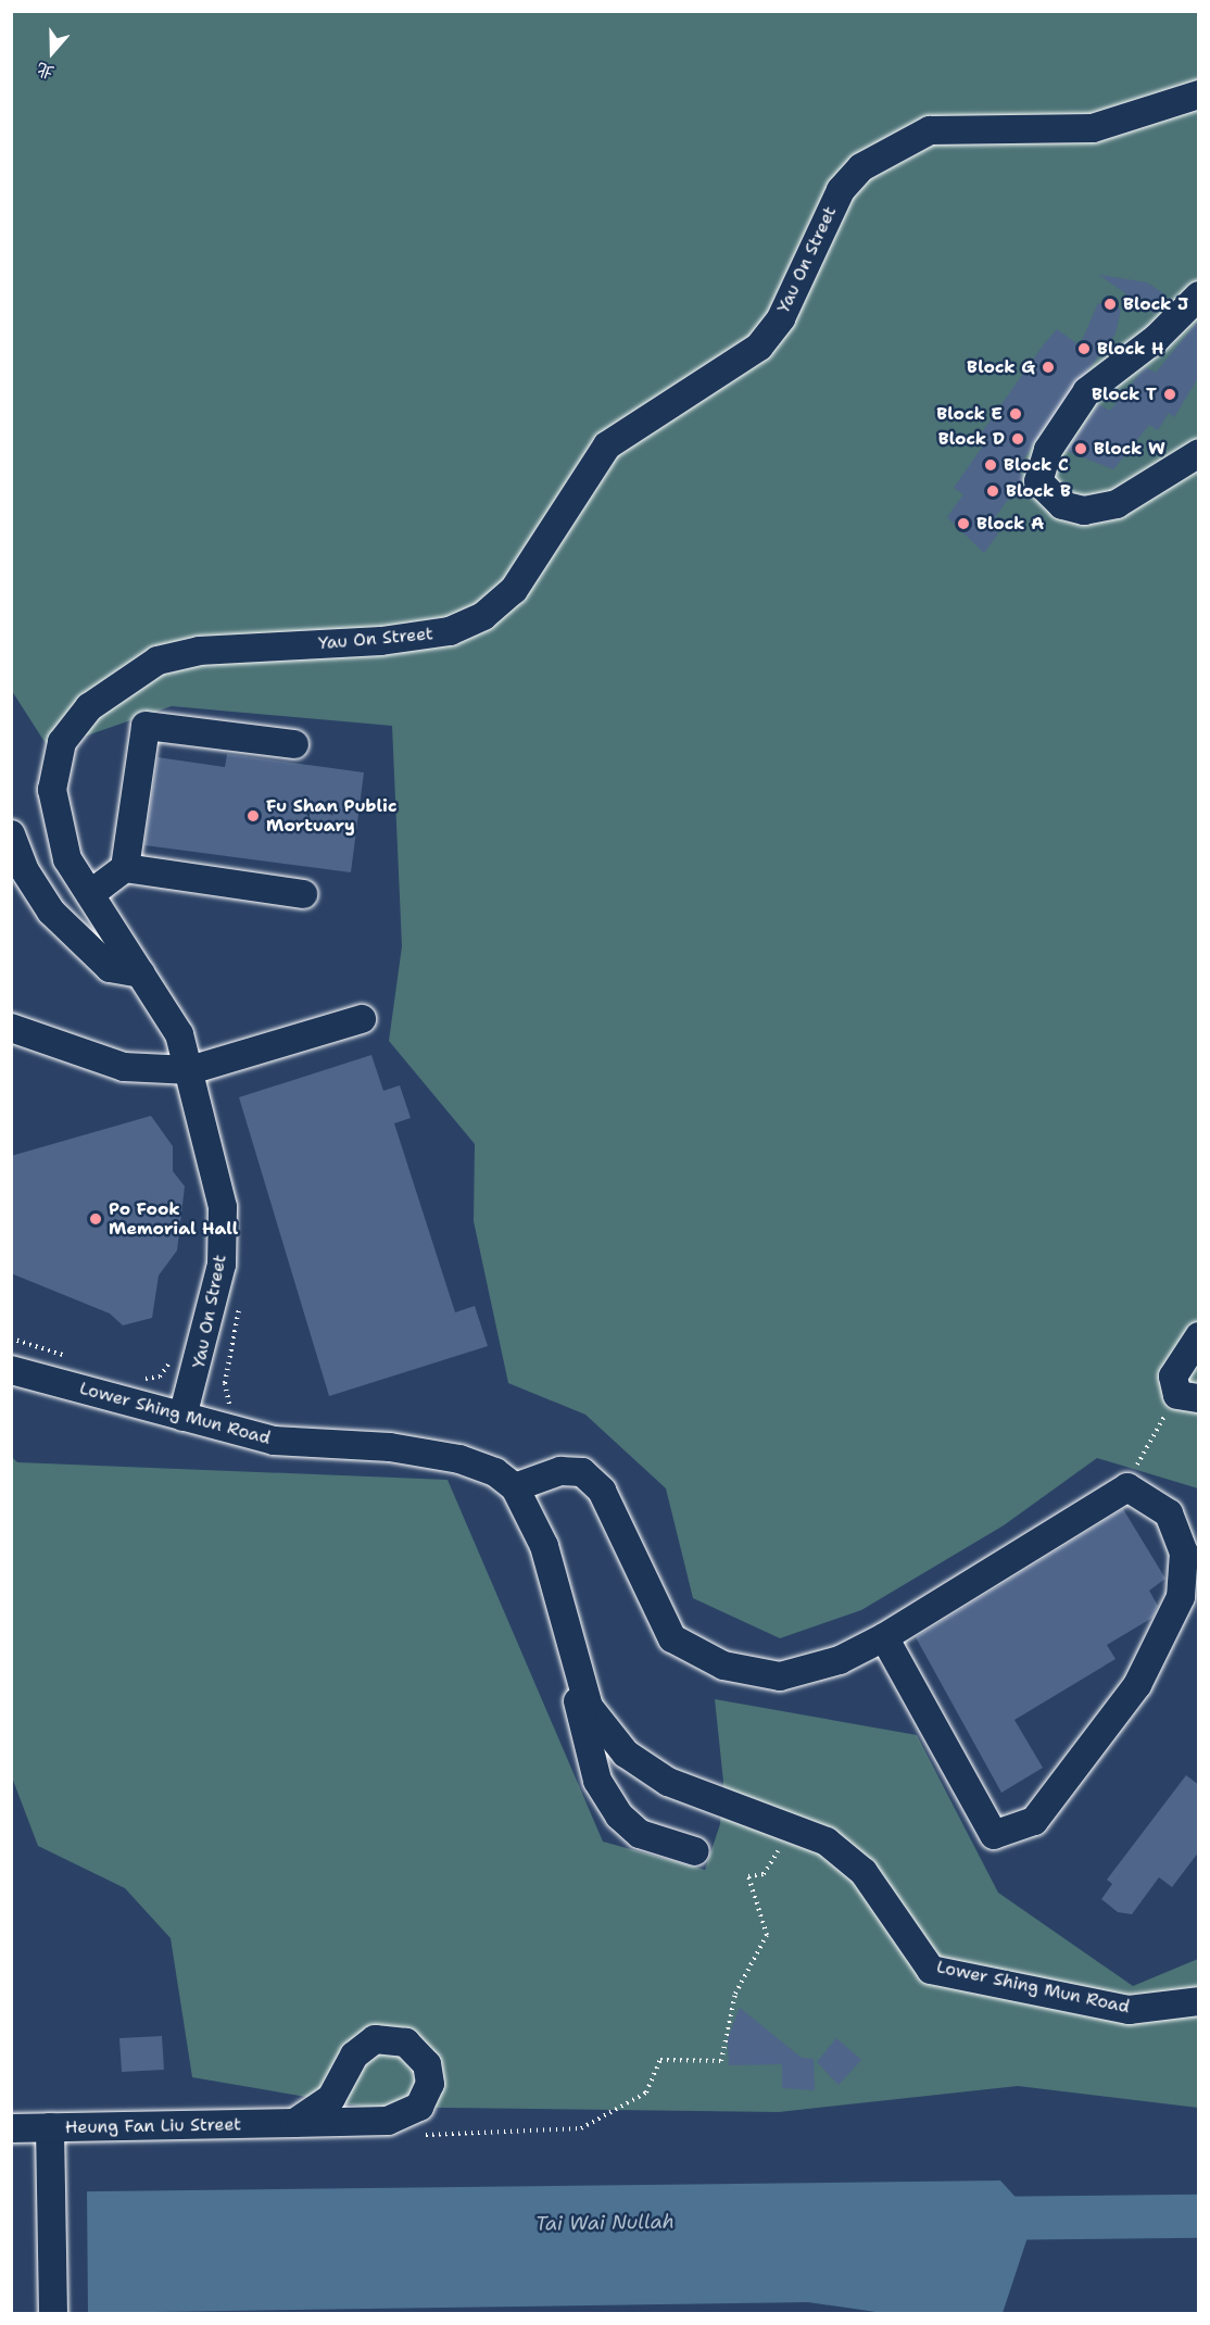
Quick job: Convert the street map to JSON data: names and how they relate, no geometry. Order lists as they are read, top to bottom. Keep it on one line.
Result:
{"streets":{"street":["Yau On Street","Lower Shing Mun Road","Heung Fan Liu Street"]},"crossings":[["Yau On Street","Lower Shing Mun Road"]],"water":["Tai Wai Nullah"],"places":["Block J","Block H","Block G","Block T","Block E","Block D","Block W","Block C","Block B","Block A","Fu Shan Public Mortuary","Po Fook Memorial Hall"],"north":"bottom"}
